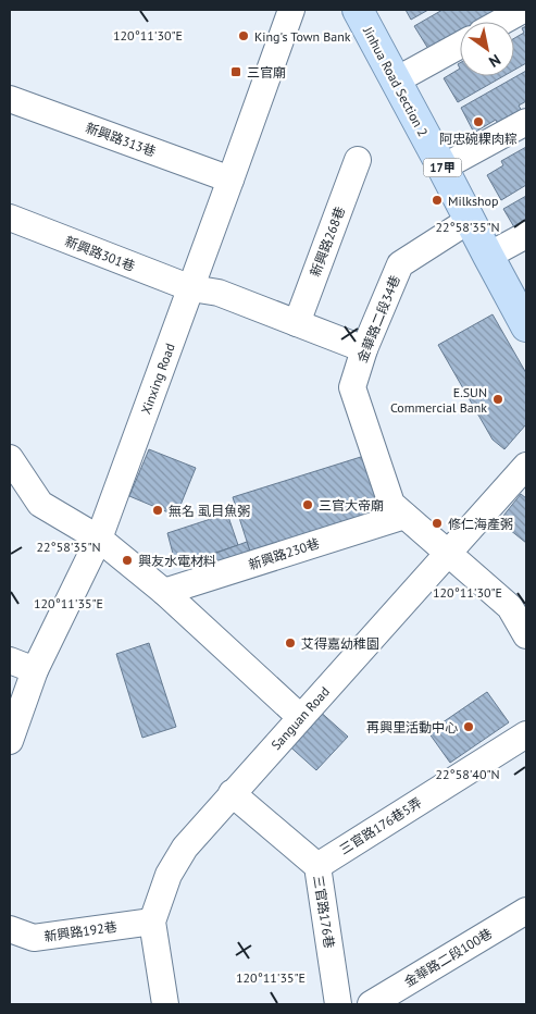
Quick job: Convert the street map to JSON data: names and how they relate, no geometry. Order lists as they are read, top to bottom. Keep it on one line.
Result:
{"streets":{"main road":["Jinhua Road Section 2","17甲"],"street":["新興路313巷","新興路268巷","新興路301巷","金華路二段34巷","Xinxing Road","新興路230巷","Sanguan Road","三官路176巷5弄","三官路176巷","新興路192巷","金華路二段100巷"]},"crossings":[["Jinhua Road Section 2","金華路二段34巷"],["新興路313巷","Xinxing Road"],["新興路301巷","Xinxing Road"],["金華路二段34巷","新興路230巷"],["金華路二段34巷","Sanguan Road"],["Sanguan Road","三官路176巷"],["Sanguan Road","新興路192巷"],["三官路176巷5弄","三官路176巷"]],"places":{"other":["King's Town Bank","阿忠碗粿肉粽","Milkshop","E.SUN Commercial Bank","三官大帝廟","無名 虱目魚粥","修仁海產粥","興友水電材料","艾得嘉幼稚園","再興里活動中心"],"transit":["三官廟"]},"north":"bottom right","coordinates":["120°11'30\"E","22°58'35\"N","120°11'35\"E","22°58'40\"N"]}
